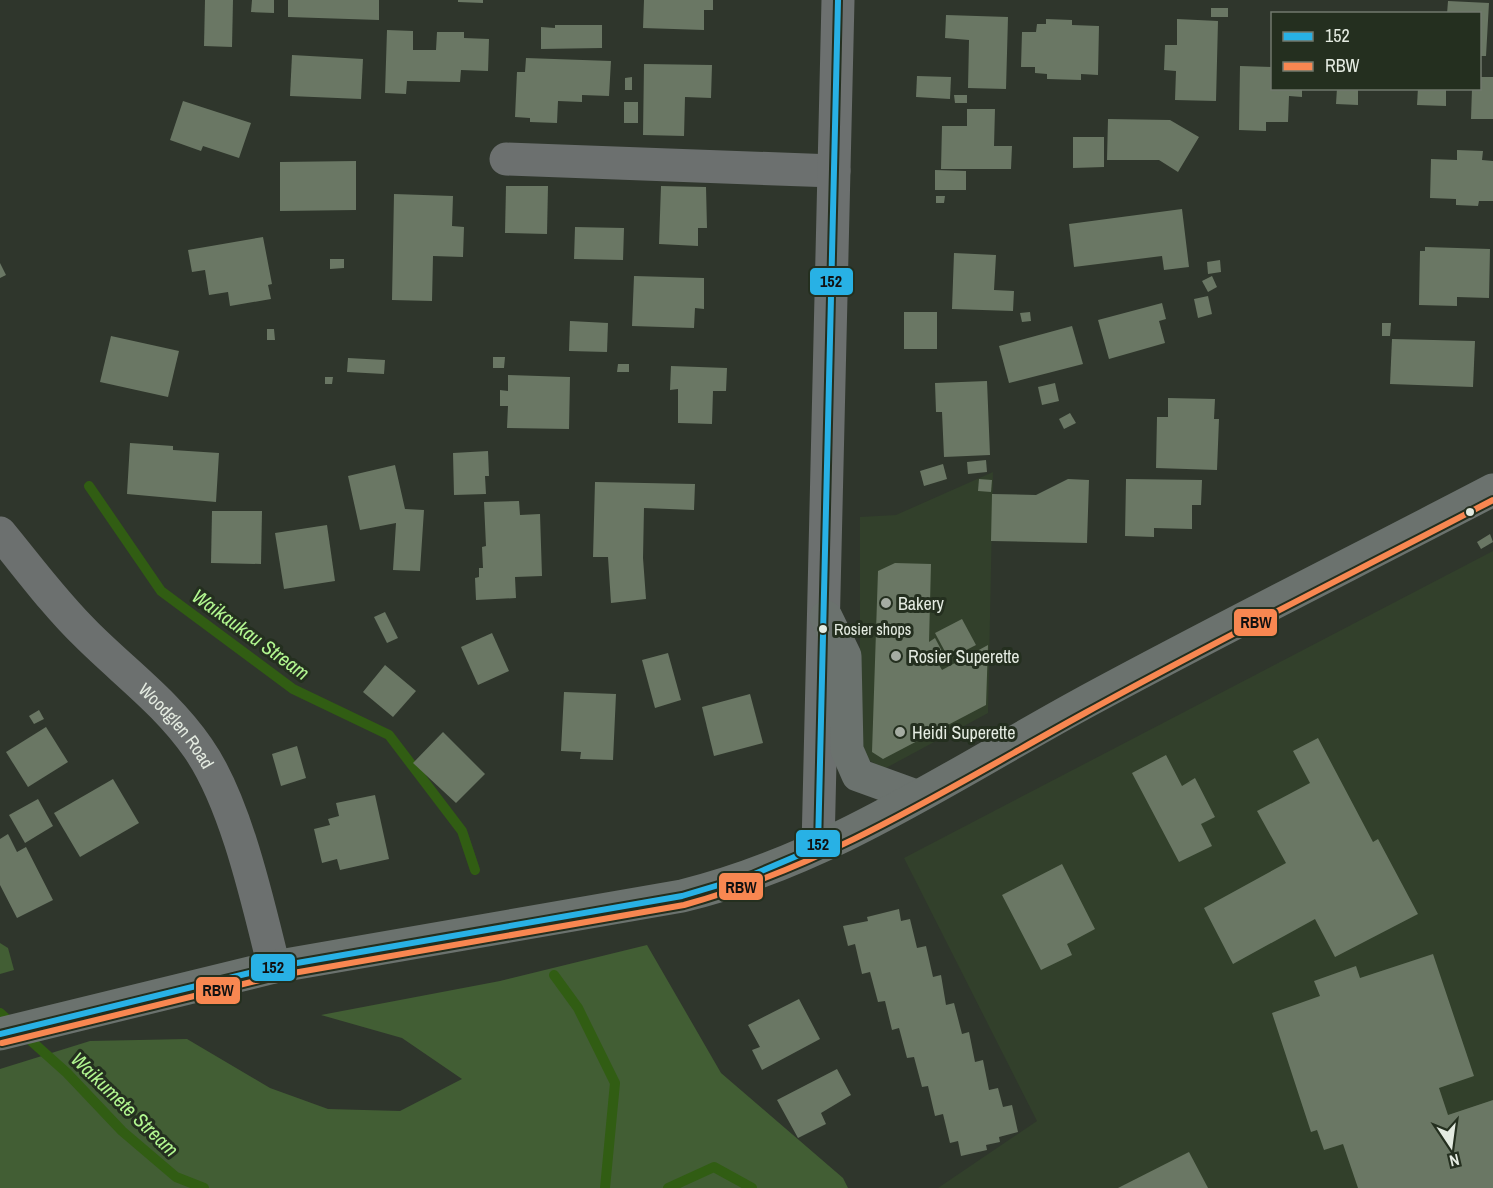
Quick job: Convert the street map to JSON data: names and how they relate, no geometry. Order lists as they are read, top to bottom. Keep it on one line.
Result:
{"streets":{"street":["Woodglen Road"]},"water":["Waikaukau Stream","Waikumete Stream"],"places":["Bakery","Rosier shops","Rosier Superette","Heidi Superette"],"lines":["transit line 152","transit line RBW"],"legend":["152","RBW"],"north":"bottom"}
